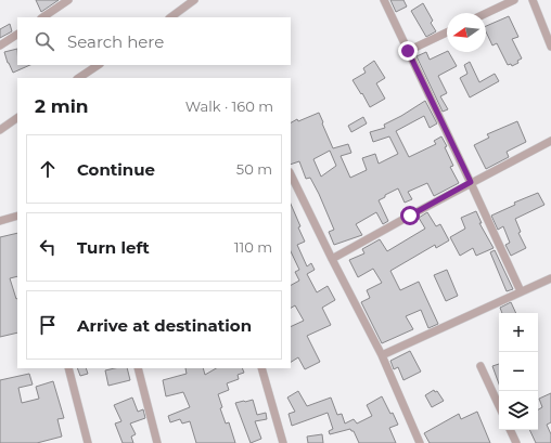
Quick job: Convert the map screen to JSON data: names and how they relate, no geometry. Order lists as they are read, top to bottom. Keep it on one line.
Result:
{"north":"left","page":{"search":"Search here","heading":["2 min","Walk · 160 m"],"list":[["Continue","50 m"],["Turn left","110 m"],"Arrive at destination"],"map_buttons":["+","−"]}}
